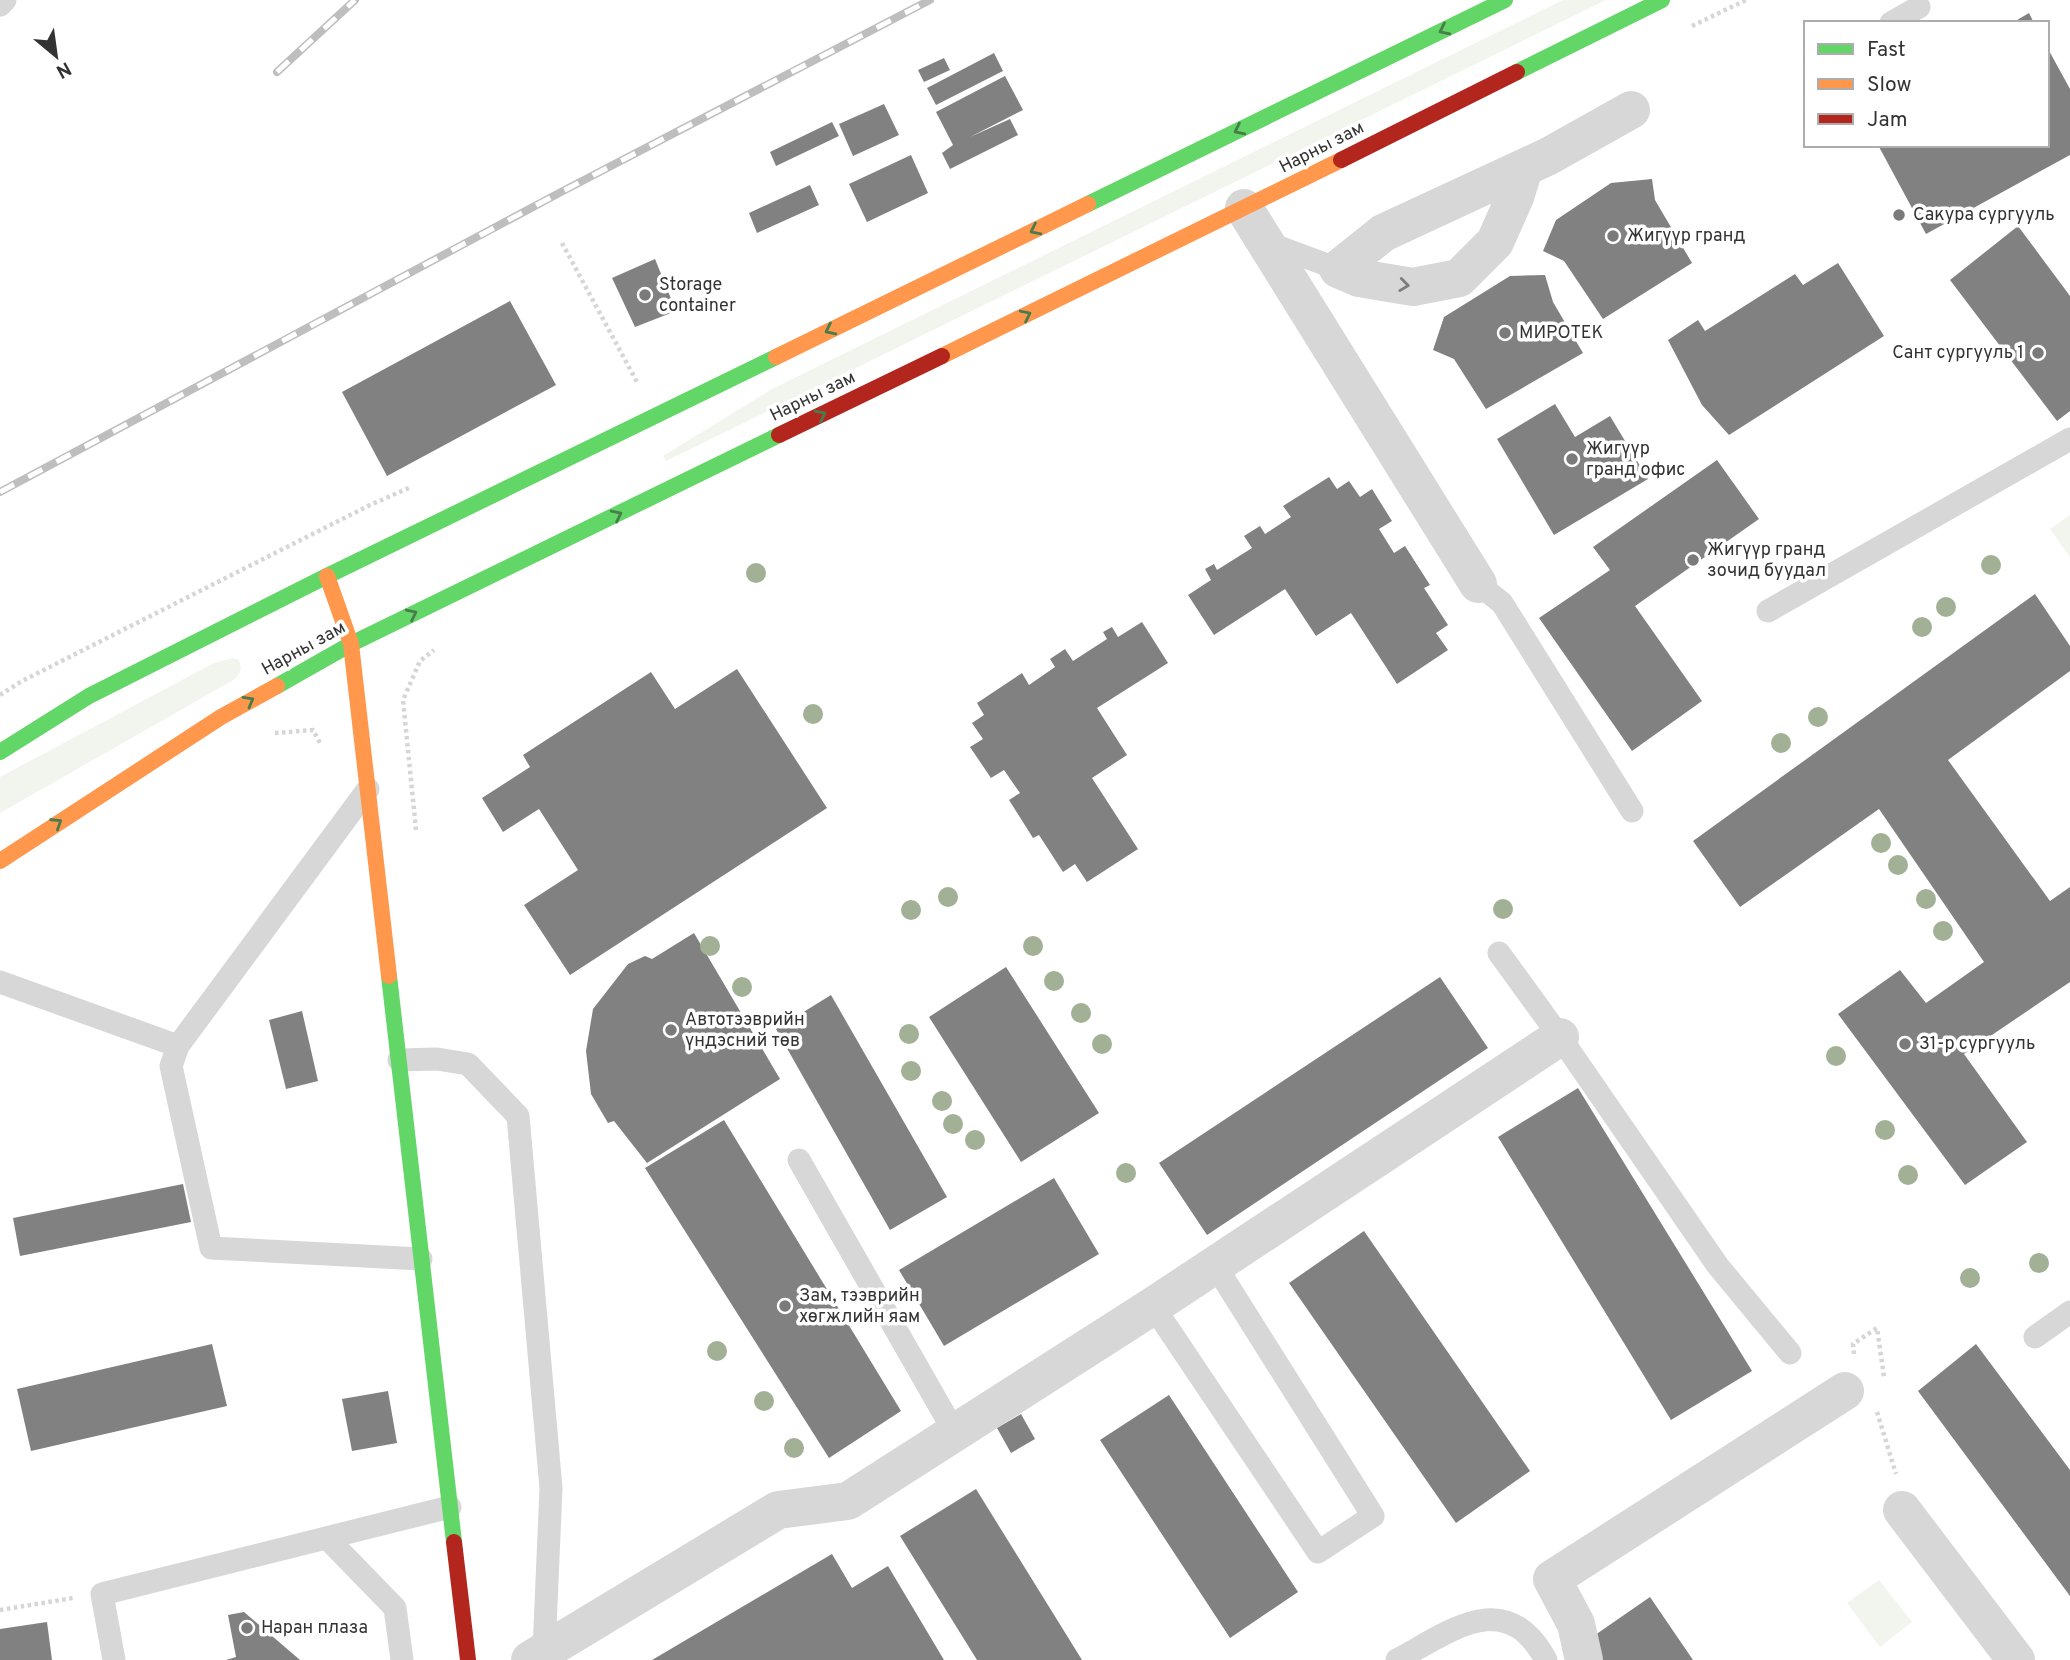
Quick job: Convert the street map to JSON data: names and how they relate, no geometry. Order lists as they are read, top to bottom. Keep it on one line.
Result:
{"streets":{"main road":["Нарны зам"]},"places":["Сакура сургууль","Жигүүр гранд","Storage container","МИРОТЕК","Сант сургууль 1","Жигүүр гранд офис","Жигүүр гранд зочид буудал","Автотээврийн үндэсний төв","31-р сургууль","Зам, тээврийн хөгжлийн яам","Наран плаза"],"legend":["Fast","Slow","Jam"],"north":"bottom right"}
